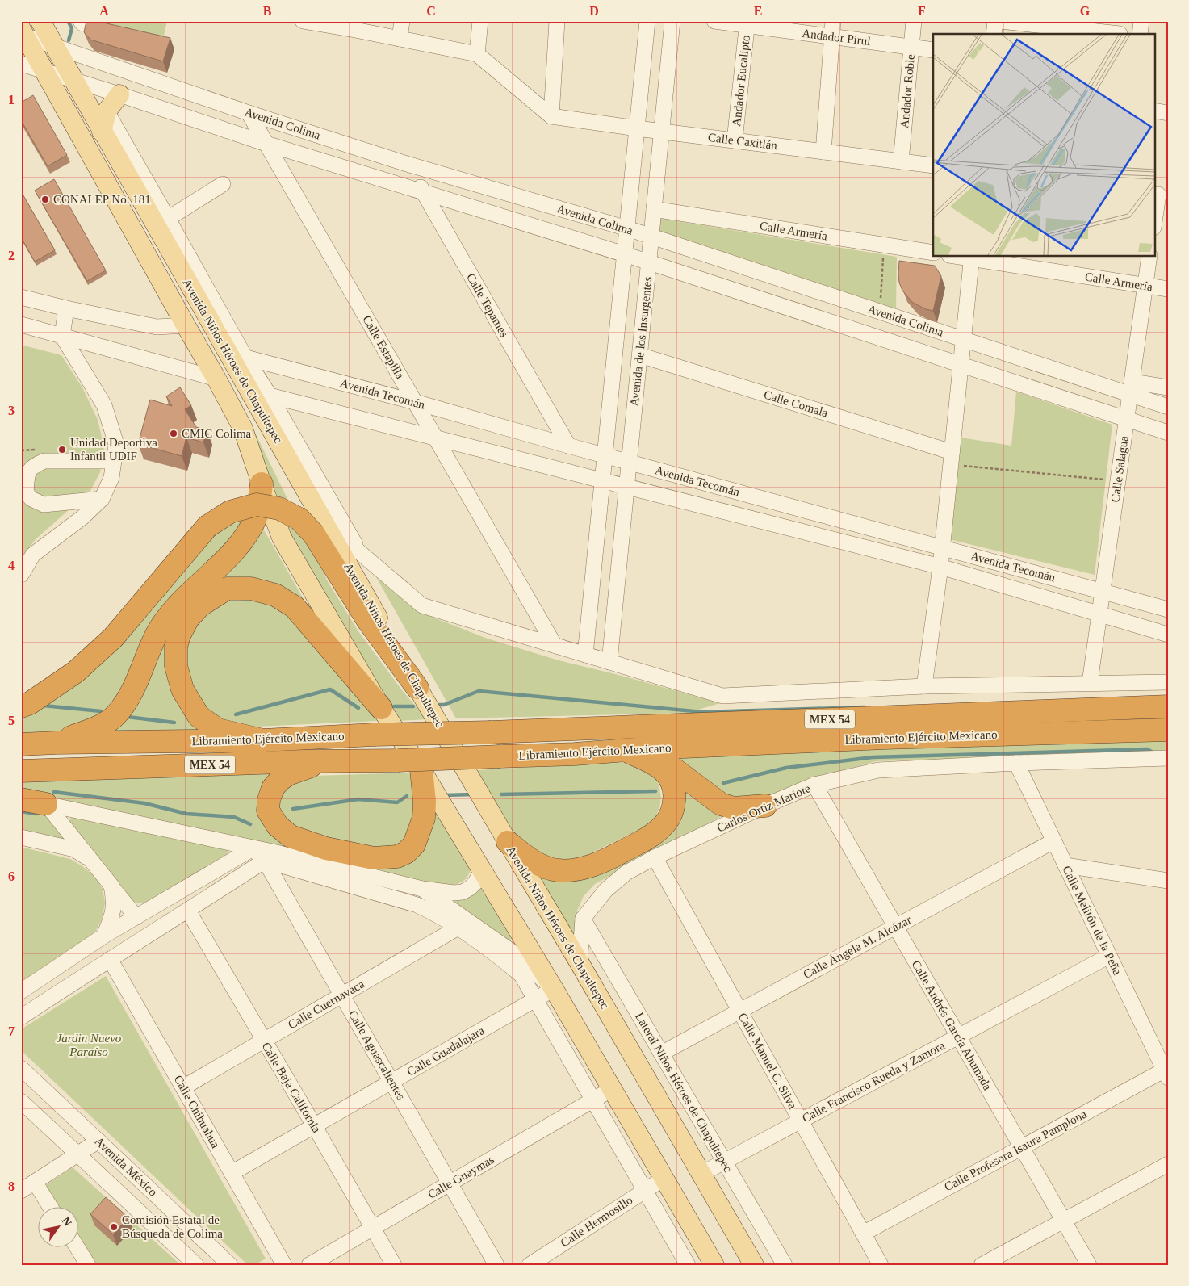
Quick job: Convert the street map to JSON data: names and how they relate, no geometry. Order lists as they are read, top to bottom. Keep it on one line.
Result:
{"streets":{"highway":["MEX 54","Libramiento Ejército Mexicano"],"main road":["Avenida Niños Héroes de Chapultepec"],"street":["Andador Pirul","Andador Eucalipto","Andador Roble","Avenida Colima","Calle Caxitlán","Calle Armería","Calle Tepames","Avenida de los Insurgentes","Calle Estapilla","Avenida Tecomán","Calle Comala","Calle Salagua","Carlos Ortiz Mariote","Calle Melitón de la Peña","Calle Ángela M. Alcázar","Calle Cuernavaca","Calle Andrés García Ahumada","Calle Guadalajara","Calle Aguascalientes","Calle Manuel C. Silva","Calle Francisco Rueda y Zamora","Calle Baja California","Lateral Niños Héroes de Chapultepec","Calle Chihuahua","Calle Profesora Isaura Pamplona","Avenida México","Calle Guaymas","Calle Hermosillo"]},"crossings":[["Andador Pirul","Andador Eucalipto"],["Andador Pirul","Andador Roble"],["Andador Eucalipto","Calle Caxitlán"],["Andador Roble","Calle Caxitlán"],["Avenida Colima","Calle Tepames"],["Avenida Colima","Avenida de los Insurgentes"],["Avenida Colima","Calle Estapilla"],["Avenida Colima","Avenida Niños Héroes de Chapultepec"],["Avenida Colima","Calle Salagua"],["Calle Caxitlán","Avenida de los Insurgentes"],["Calle Armería","Avenida de los Insurgentes"],["Calle Armería","Calle Salagua"],["Calle Tepames","Avenida Tecomán"],["Avenida de los Insurgentes","Avenida Tecomán"],["Avenida de los Insurgentes","Calle Comala"],["Calle Estapilla","Avenida Tecomán"],["Avenida Niños Héroes de Chapultepec","Avenida Tecomán"],["Avenida Niños Héroes de Chapultepec","Calle Guadalajara"],["Avenida Niños Héroes de Chapultepec","Calle Francisco Rueda y Zamora"],["Avenida Niños Héroes de Chapultepec","Calle Guaymas"],["Avenida Niños Héroes de Chapultepec","Calle Hermosillo"],["Avenida Tecomán","Calle Salagua"],["Carlos Ortiz Mariote","Calle Melitón de la Peña"],["Carlos Ortiz Mariote","Calle Andrés García Ahumada"],["Carlos Ortiz Mariote","Calle Manuel C. Silva"],["Carlos Ortiz Mariote","Lateral Niños Héroes de Chapultepec"],["Calle Melitón de la Peña","Calle Ángela M. Alcázar"],["Calle Melitón de la Peña","Calle Francisco Rueda y Zamora"],["Calle Melitón de la Peña","Calle Profesora Isaura Pamplona"],["Calle Ángela M. Alcázar","Calle Andrés García Ahumada"],["Calle Ángela M. Alcázar","Calle Manuel C. Silva"],["Calle Ángela M. Alcázar","Lateral Niños Héroes de Chapultepec"],["Calle Cuernavaca","Calle Aguascalientes"],["Calle Cuernavaca","Calle Baja California"],["Calle Cuernavaca","Calle Chihuahua"],["Calle Andrés García Ahumada","Calle Francisco Rueda y Zamora"],["Calle Andrés García Ahumada","Calle Profesora Isaura Pamplona"],["Calle Guadalajara","Calle Aguascalientes"],["Calle Guadalajara","Calle Baja California"],["Calle Guadalajara","Calle Chihuahua"],["Calle Aguascalientes","Calle Guaymas"],["Calle Manuel C. Silva","Calle Francisco Rueda y Zamora"],["Calle Manuel C. Silva","Calle Profesora Isaura Pamplona"],["Calle Francisco Rueda y Zamora","Lateral Niños Héroes de Chapultepec"],["Calle Baja California","Calle Guaymas"]],"parks":["Jardin Nuevo Paraíso"],"places":["CONALEP No. 181","CMIC Colima","Unidad Deportiva Infantil UDIF","Comisión Estatal de Búsqueda de Colima"],"north":"top right","grid":{"columns":["A","B","C","D","E","F","G"],"rows":["1","2","3","4","5","6","7","8"]}}
